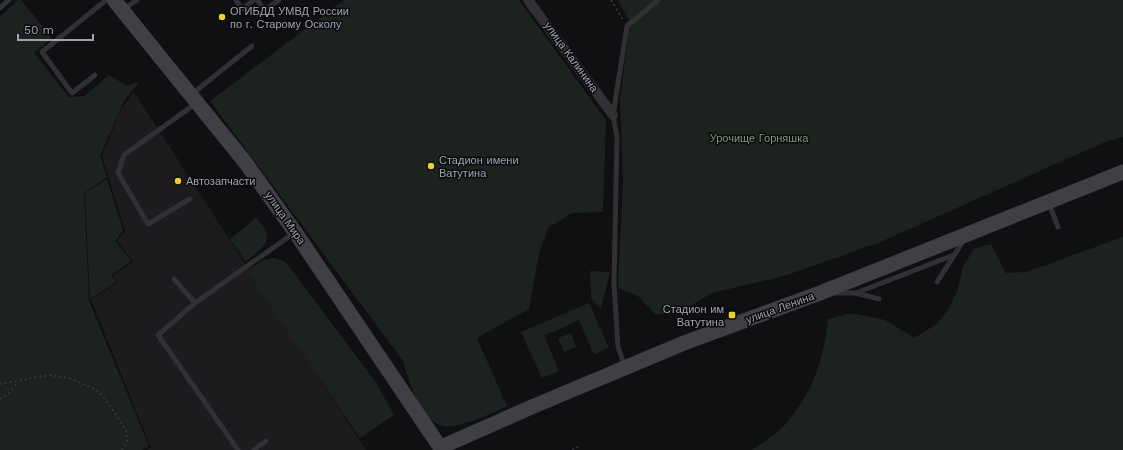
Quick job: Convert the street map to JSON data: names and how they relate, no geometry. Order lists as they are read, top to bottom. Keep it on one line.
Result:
{"streets":{"main road":["улица Мира","улица Ленина"],"street":["улица Калинина"]},"crossings":[["улица Мира","улица Ленина"]],"parks":["Урочище Горняшка"],"places":{"other":["ОГИБДД УМВД России по г. Старому Осколу","Стадион имени Ватутина","Автозапчасти"],"transit":["Стадион им Ватутина"]},"scale_bar":"50 m"}
